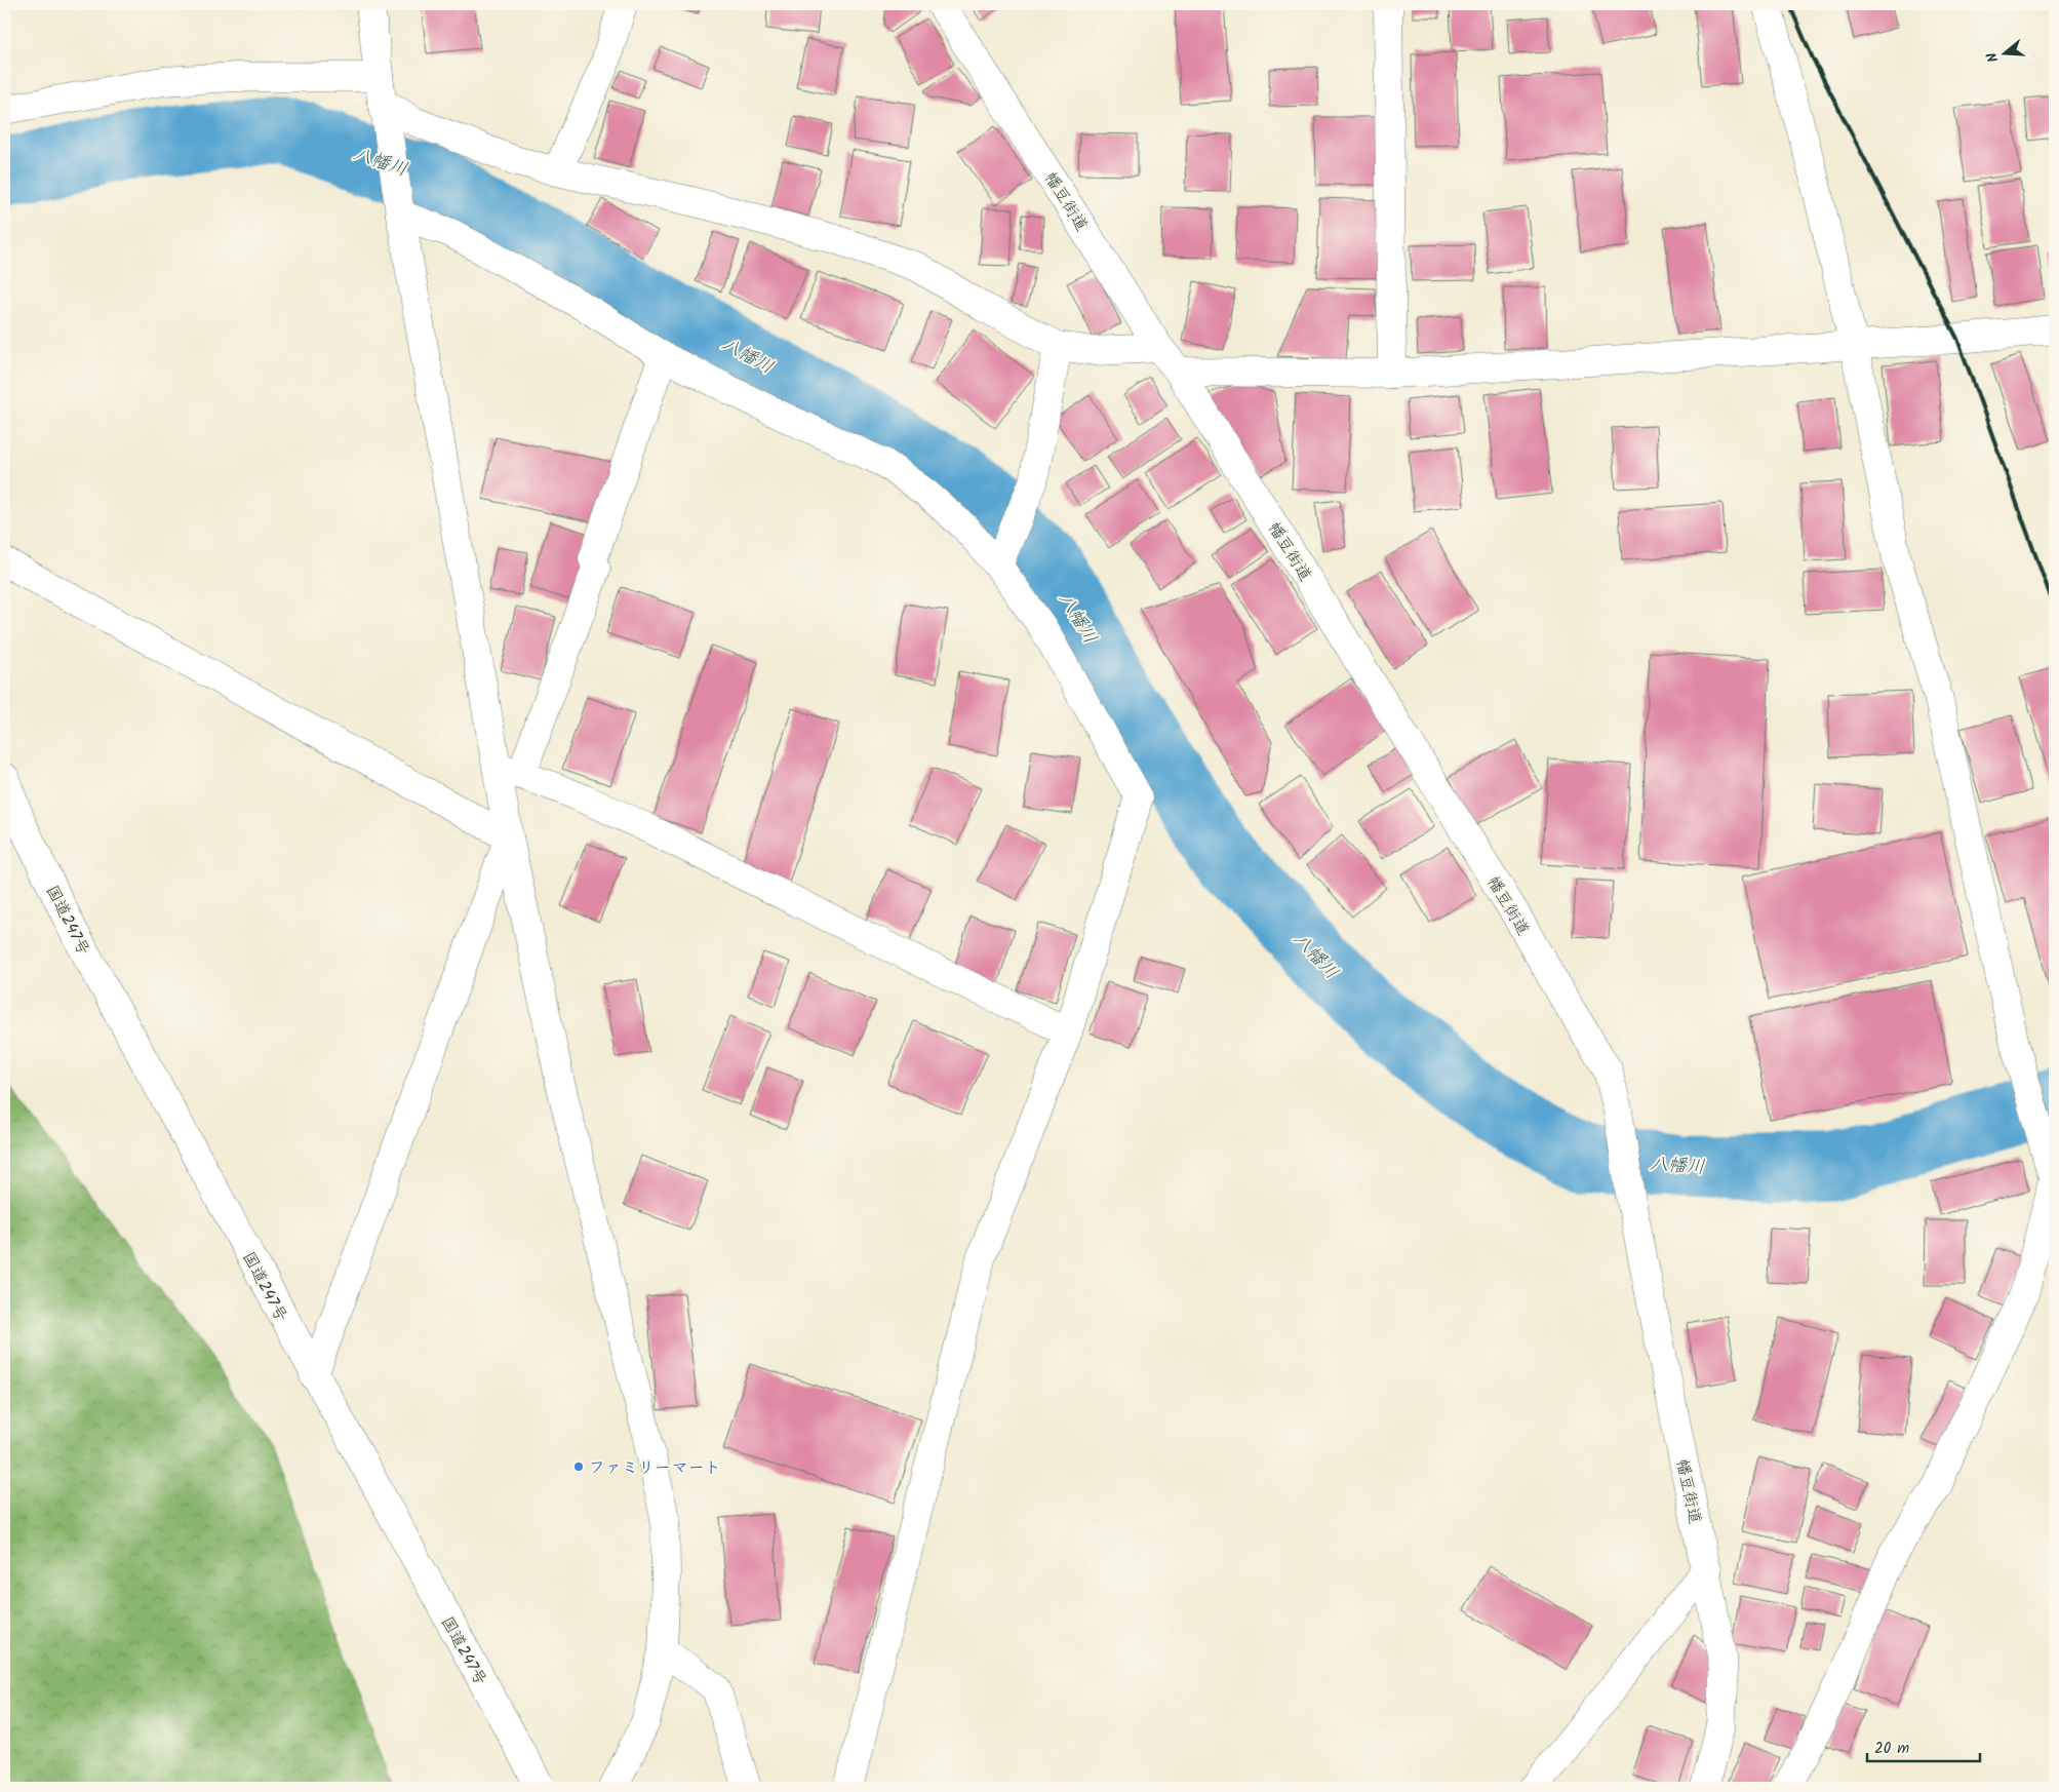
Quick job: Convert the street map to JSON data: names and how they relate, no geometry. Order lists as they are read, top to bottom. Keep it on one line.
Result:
{"streets":{"main road":["幡豆街道","国道247号"]},"water":["八幡川"],"places":["ファミリーマート"],"scale_bar":"20 m","north":"left"}
